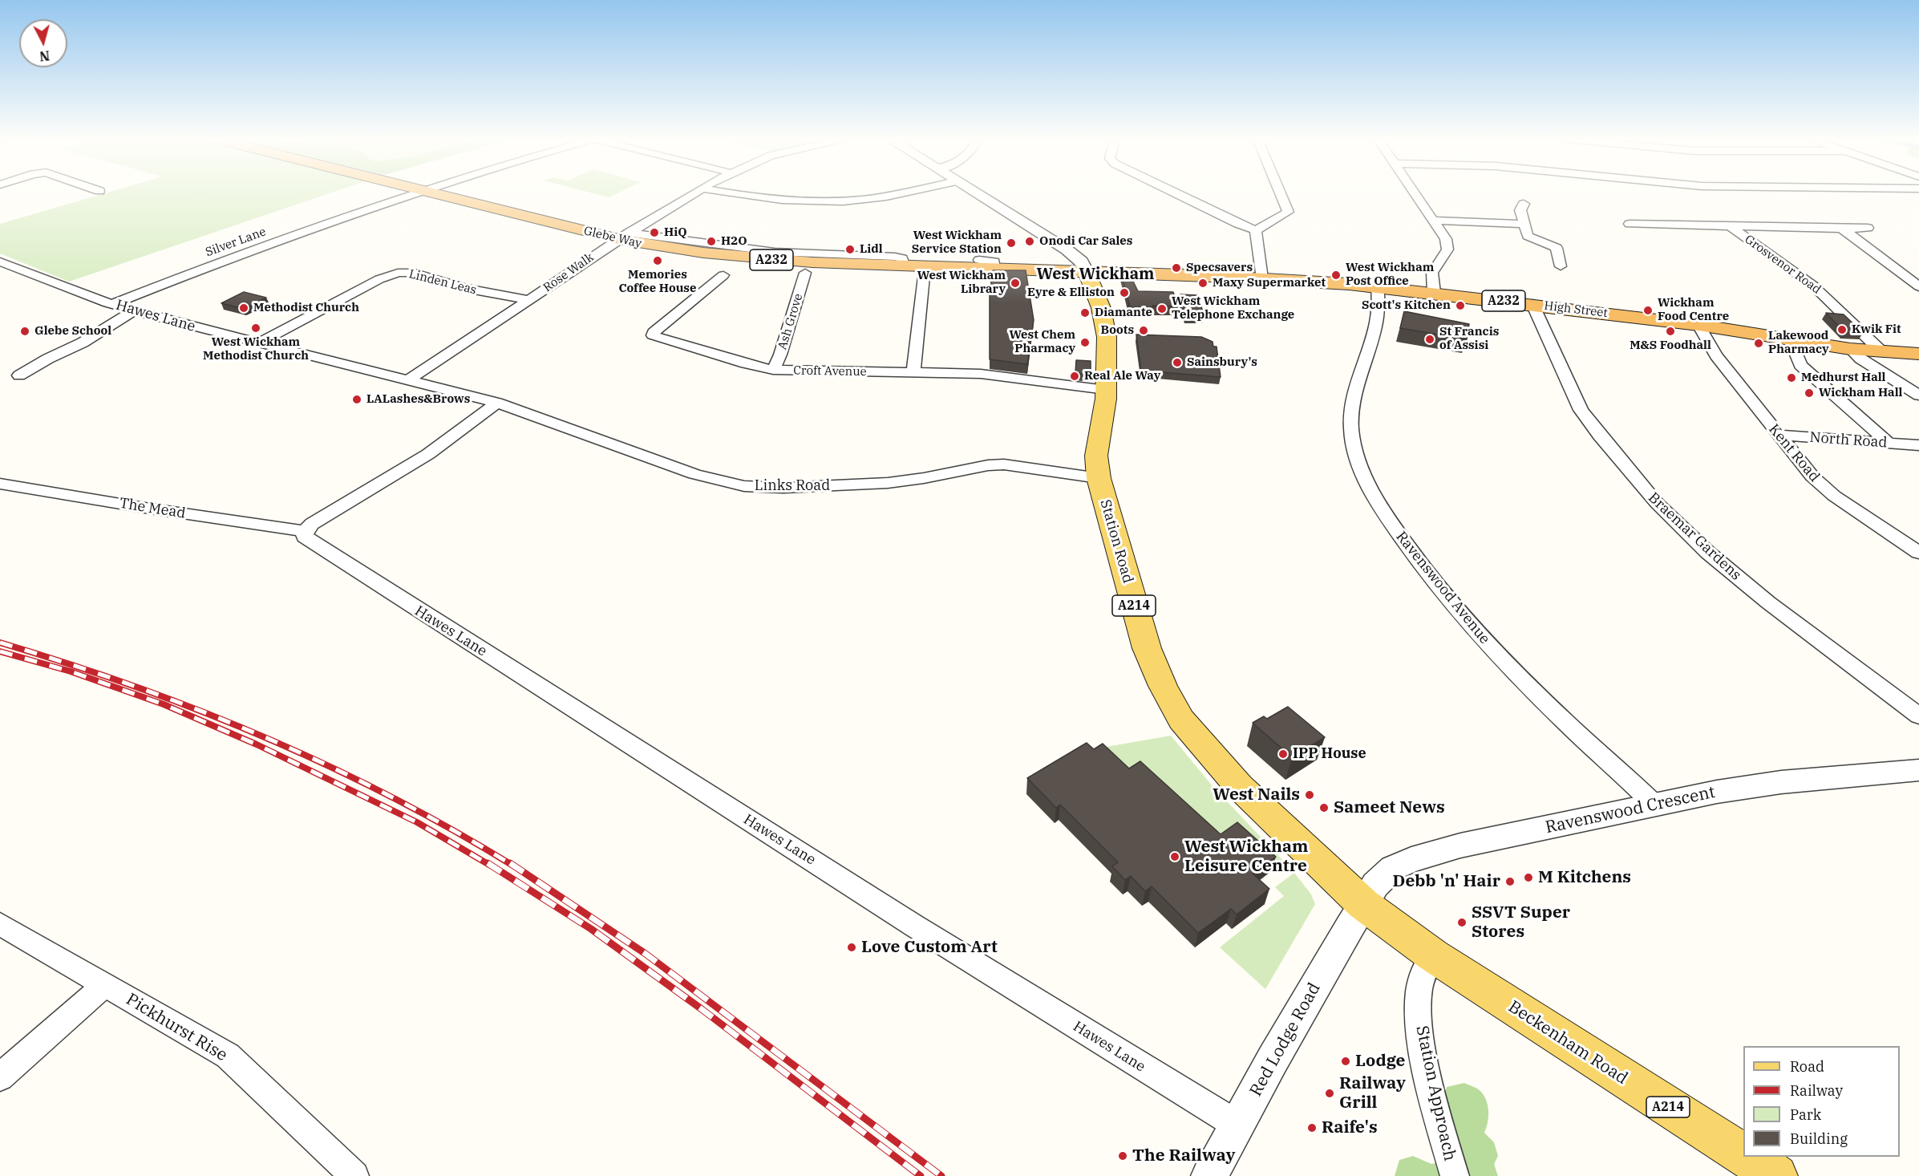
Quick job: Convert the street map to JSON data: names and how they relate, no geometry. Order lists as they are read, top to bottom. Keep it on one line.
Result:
{"streets":{"highway":["Glebe Way","A232","High Street"],"main road":["Station Road","A214","Beckenham Road"],"street":["Silver Lane","Grosvenor Road","Rose Walk","Linden Leas","Hawes Lane","Ash Grove","Croft Avenue","North Road","Kent Road","Links Road","The Mead","Braemar Gardens","Ravenswood Avenue","Ravenswood Crescent","Pickhurst Rise","Red Lodge Road","Station Approach"]},"crossings":[["Glebe Way","Rose Walk"],["Glebe Way","High Street"],["Glebe Way","Station Road"],["Silver Lane","Hawes Lane"],["Grosvenor Road","High Street"],["Rose Walk","Linden Leas"],["Rose Walk","Hawes Lane"],["Linden Leas","Hawes Lane"],["High Street","Kent Road"],["High Street","Braemar Gardens"],["High Street","Station Road"],["High Street","Ravenswood Avenue"],["Hawes Lane","Links Road"],["Hawes Lane","The Mead"],["Hawes Lane","Red Lodge Road"],["Ash Grove","Croft Avenue"],["Croft Avenue","Station Road"],["North Road","Kent Road"],["Links Road","Station Road"],["Station Road","Ravenswood Crescent"],["Station Road","Red Lodge Road"],["Station Road","Beckenham Road"],["Ravenswood Avenue","Ravenswood Crescent"],["Ravenswood Crescent","Red Lodge Road"],["Ravenswood Crescent","Beckenham Road"],["Red Lodge Road","Beckenham Road"],["Beckenham Road","Station Approach"]],"districts":["West Wickham"],"places":["HiQ","H2O","Onodi Car Sales","West Wickham Service Station","Lidl","Memories Coffee House","Specsavers","West Wickham Post Office","West Wickham Library","Maxy Supermarket","Eyre & Elliston","Scott's Kitchen","Methodist Church","West Wickham Telephone Exchange","Wickham Food Centre","Diamante","West Wickham Methodist Church","Kwik Fit","Boots","Glebe School","M&S Foodhall","St Francis of Assisi","West Chem Pharmacy","Lakewood Pharmacy","Sainsbury's","Real Ale Way","Medhurst Hall","Wickham Hall","LALashes&Brows","IPP House","West Nails","Sameet News","West Wickham Leisure Centre","M Kitchens","Debb 'n' Hair","SSVT Super Stores","Love Custom Art","Lodge","Railway Grill","Raife's","The Railway"],"legend":["Road","Railway","Park","Building"],"north":"bottom"}
